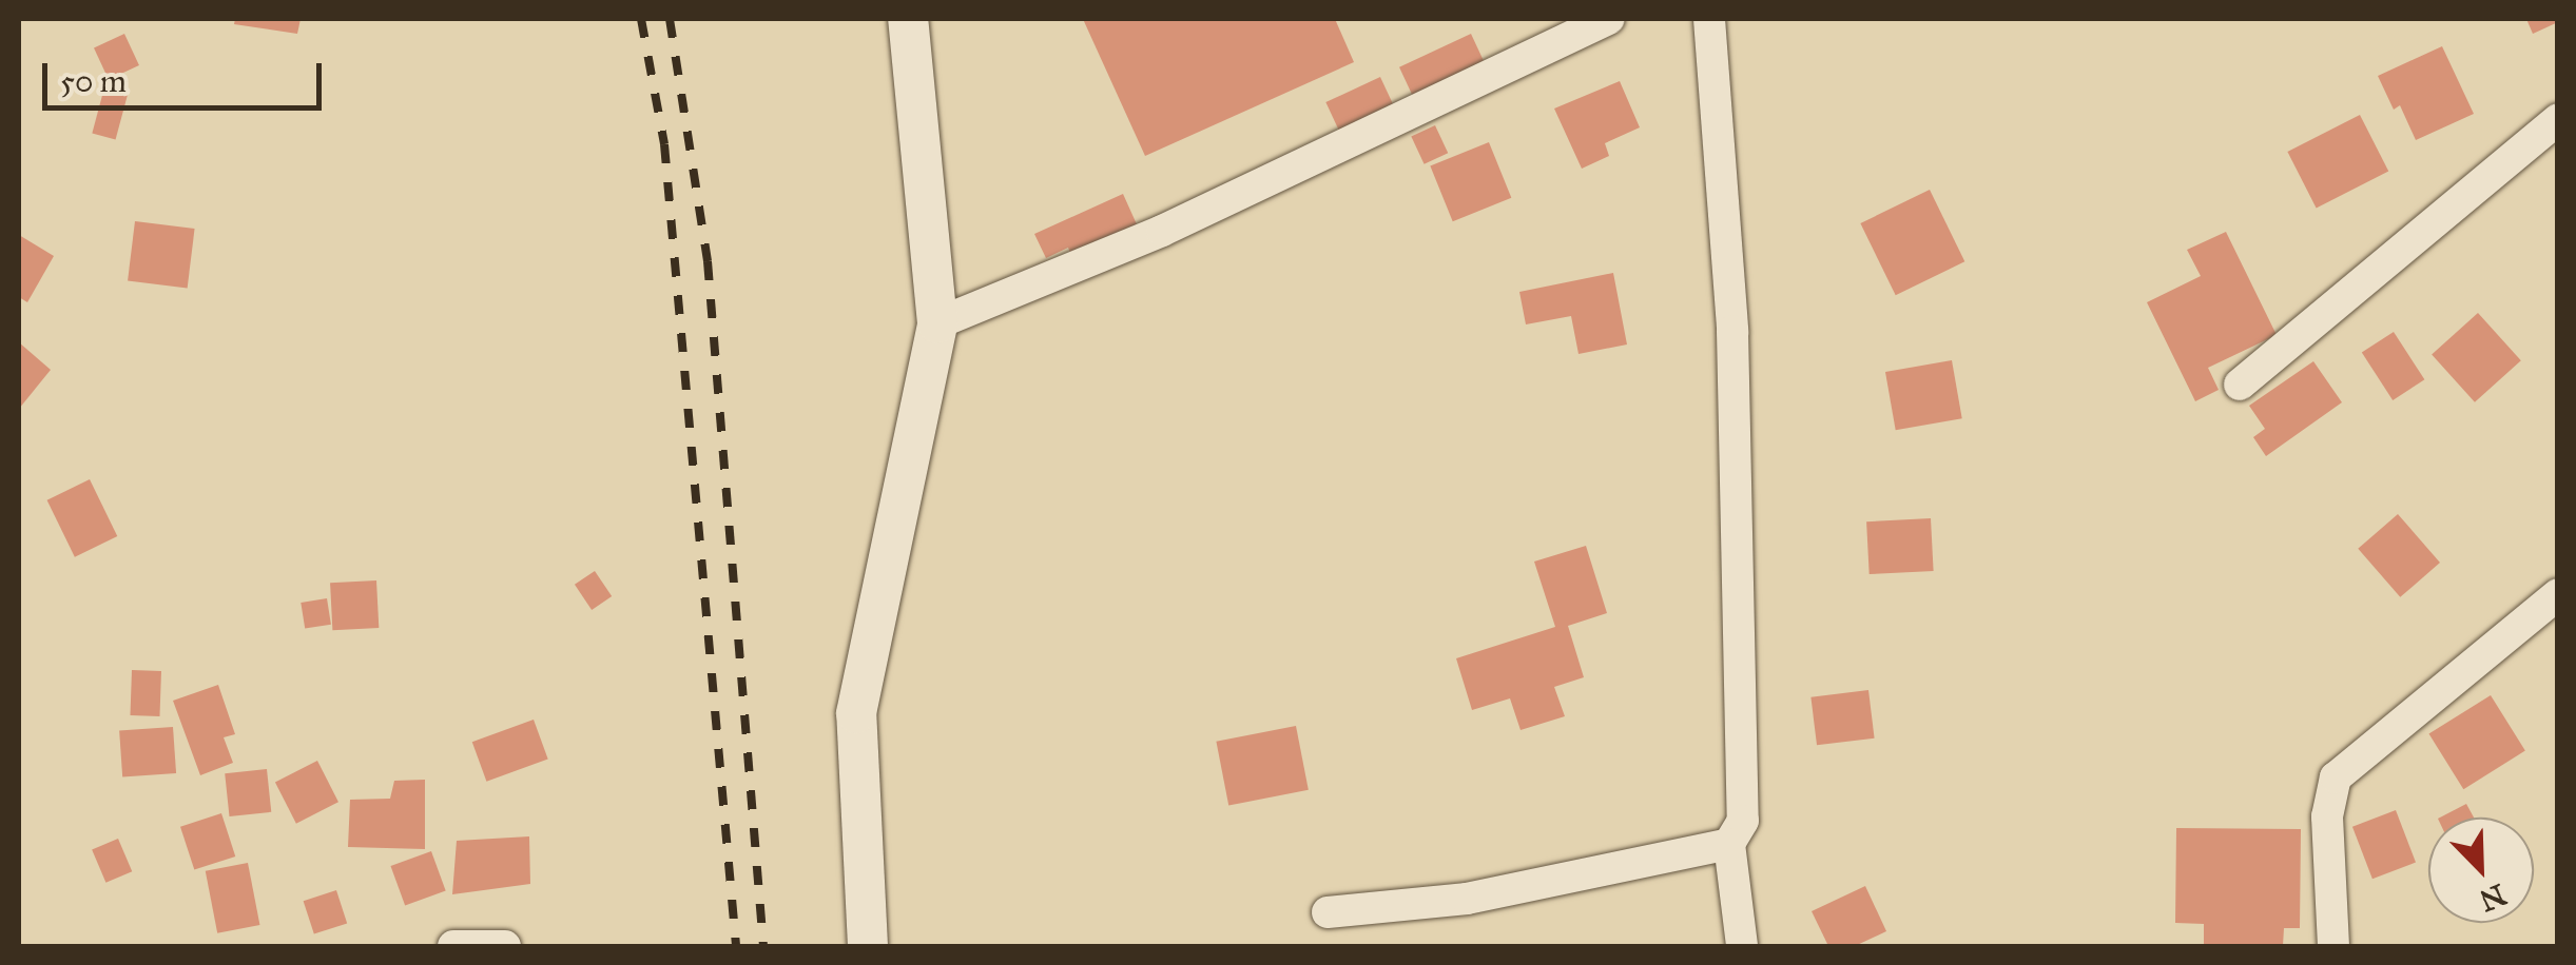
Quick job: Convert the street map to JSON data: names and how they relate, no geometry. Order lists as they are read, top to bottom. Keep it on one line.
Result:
{"scale_bar":"50 m","north":"bottom right"}
